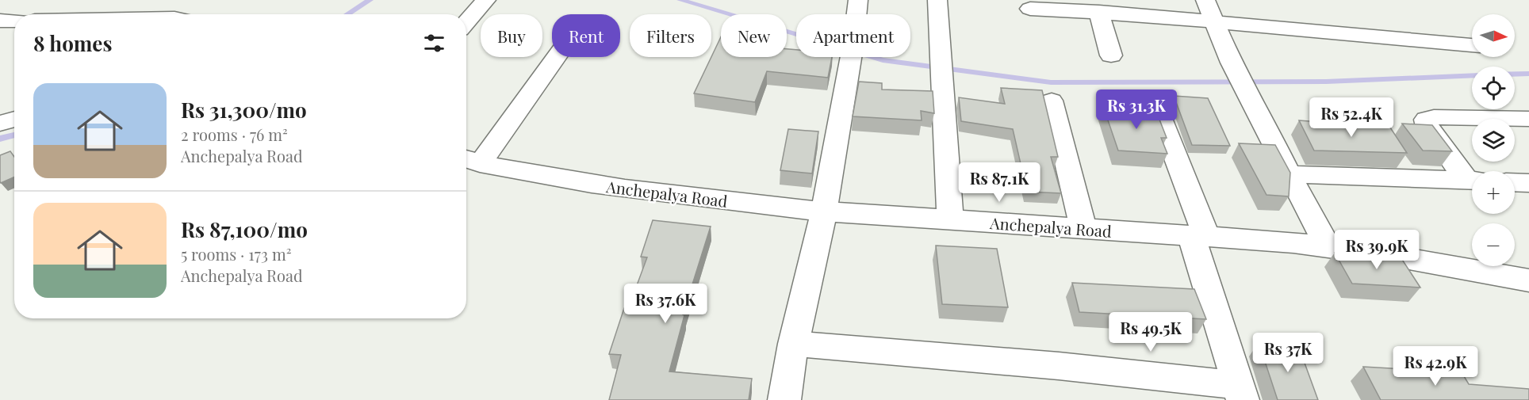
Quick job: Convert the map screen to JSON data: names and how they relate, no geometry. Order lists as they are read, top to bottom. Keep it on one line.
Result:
{"streets":{"street":["Anchepalya Road"]},"north":"right","page":{"map_buttons":["+","−"],"chip":["Buy","Rent","Filters","New","Apartment"],"heading":"8 homes","list":[{"name":"Rs 31,300/mo","note":"2 rooms · 76 m² · Anchepalya Road"},{"name":"Rs 87,100/mo","note":"5 rooms · 173 m² · Anchepalya Road"}],"price":["Rs 31.3K","Rs 52.4K","Rs 87.1K","Rs 39.9K","Rs 37.6K","Rs 49.5K","Rs 37K","Rs 42.9K"]}}
